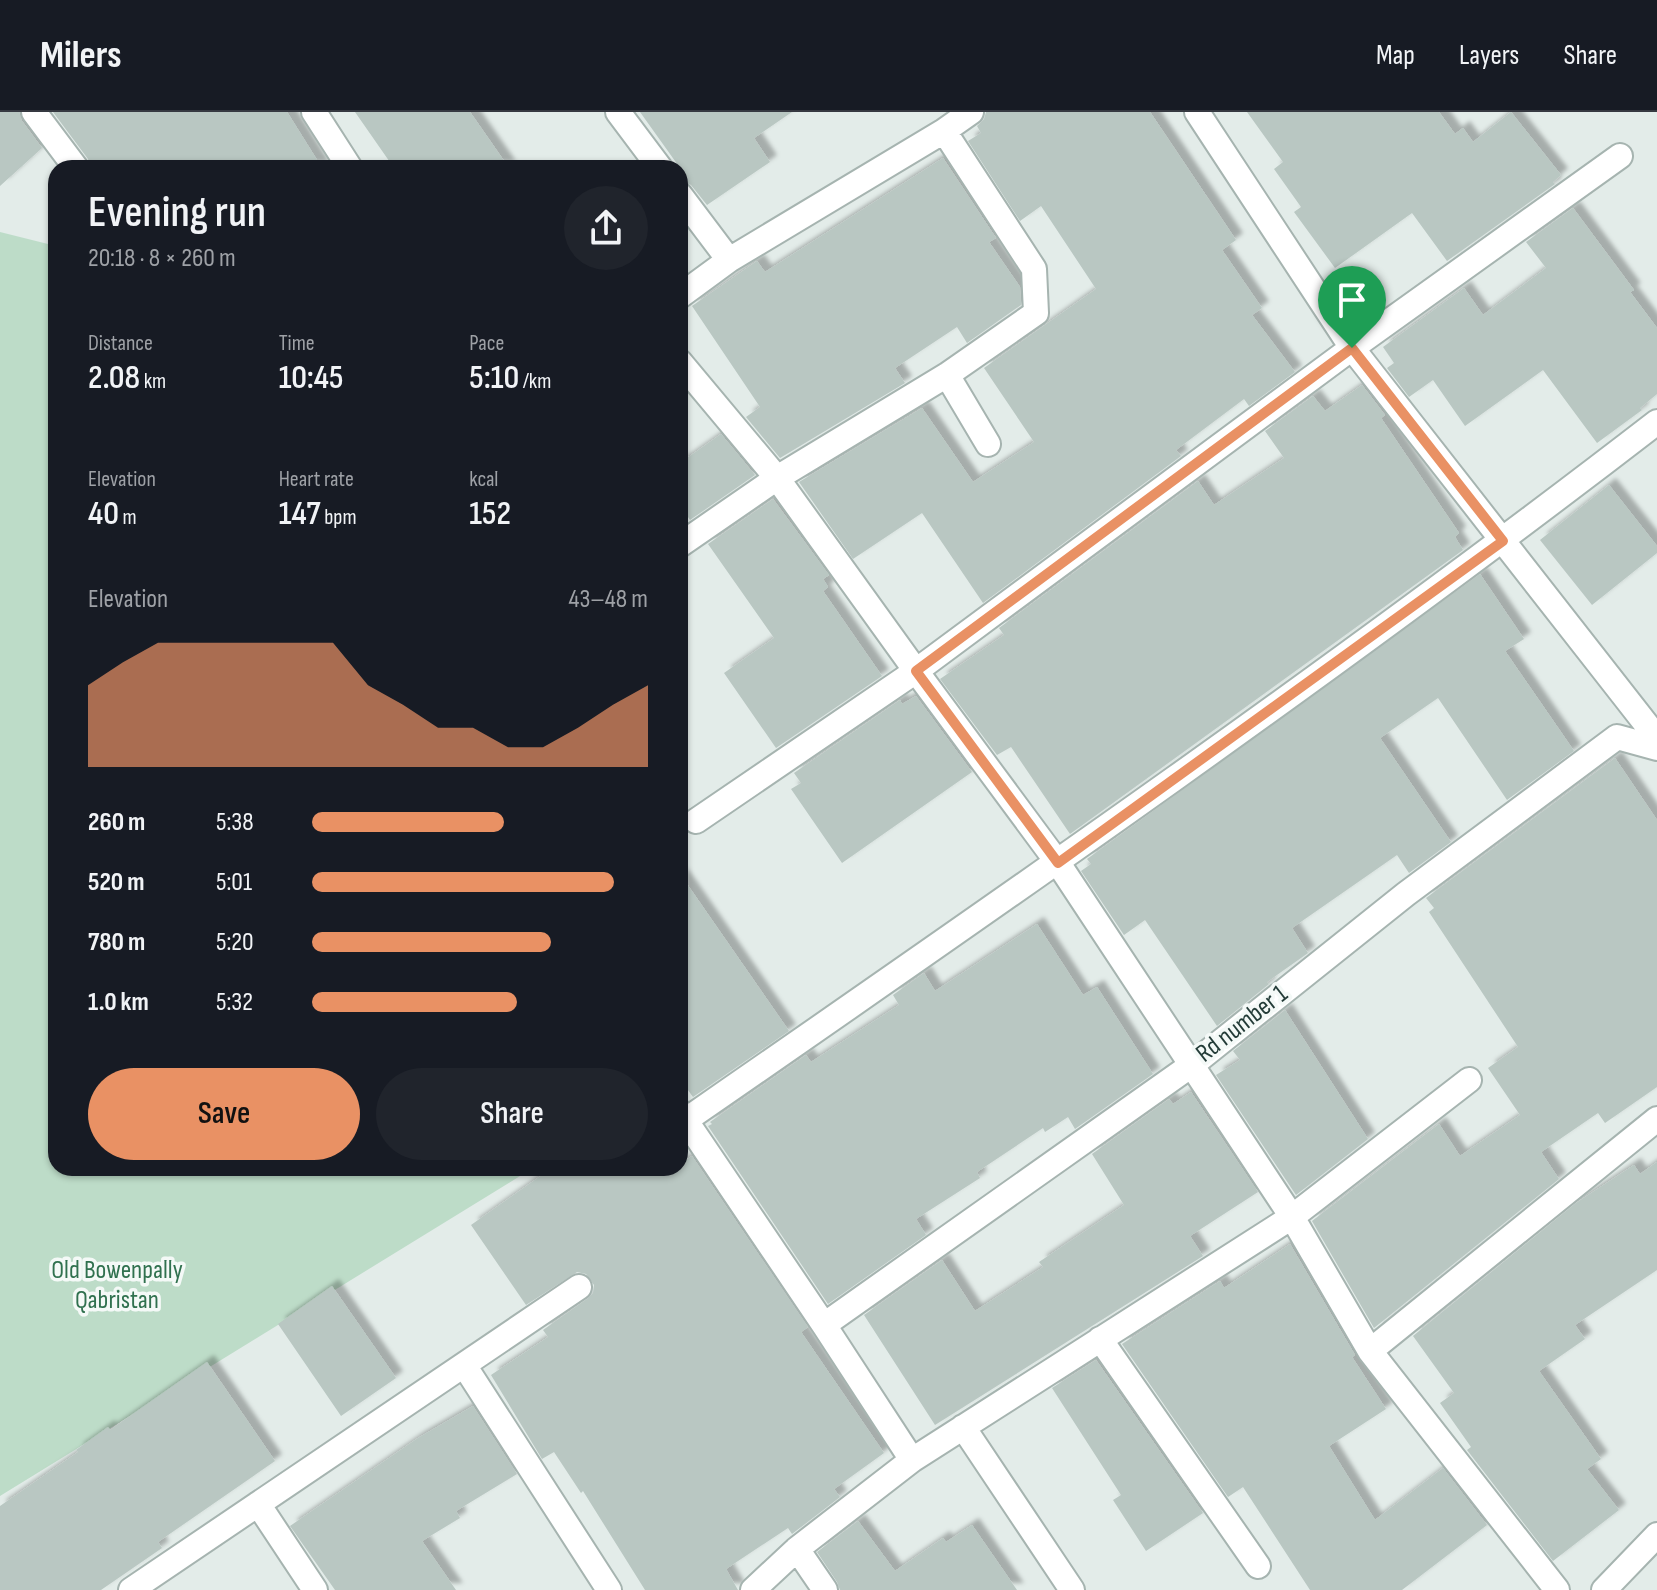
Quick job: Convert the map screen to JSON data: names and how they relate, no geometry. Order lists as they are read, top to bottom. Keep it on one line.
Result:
{"streets":{"street":["Rd number 1"]},"parks":["Old Bowenpally Qabristan"],"page":{"header":"Milers","nav":["Map","Layers","Share"],"heading":["Evening run","20:18 · 8 × 260 m"],"stats":[["Distance","2.08 km"],["Time","10:45"],["Pace","5:10 /km"],["Elevation","40 m"],["Heart rate","147 bpm"],["kcal","152"]],"chart":["Elevation","43–48 m"],"list":[{"name":"260 m","note":"5:38"},{"name":"520 m","note":"5:01"},{"name":"780 m","note":"5:20"},{"name":"1.0 km","note":"5:32"}],"buttons":["Save","Share"]}}
